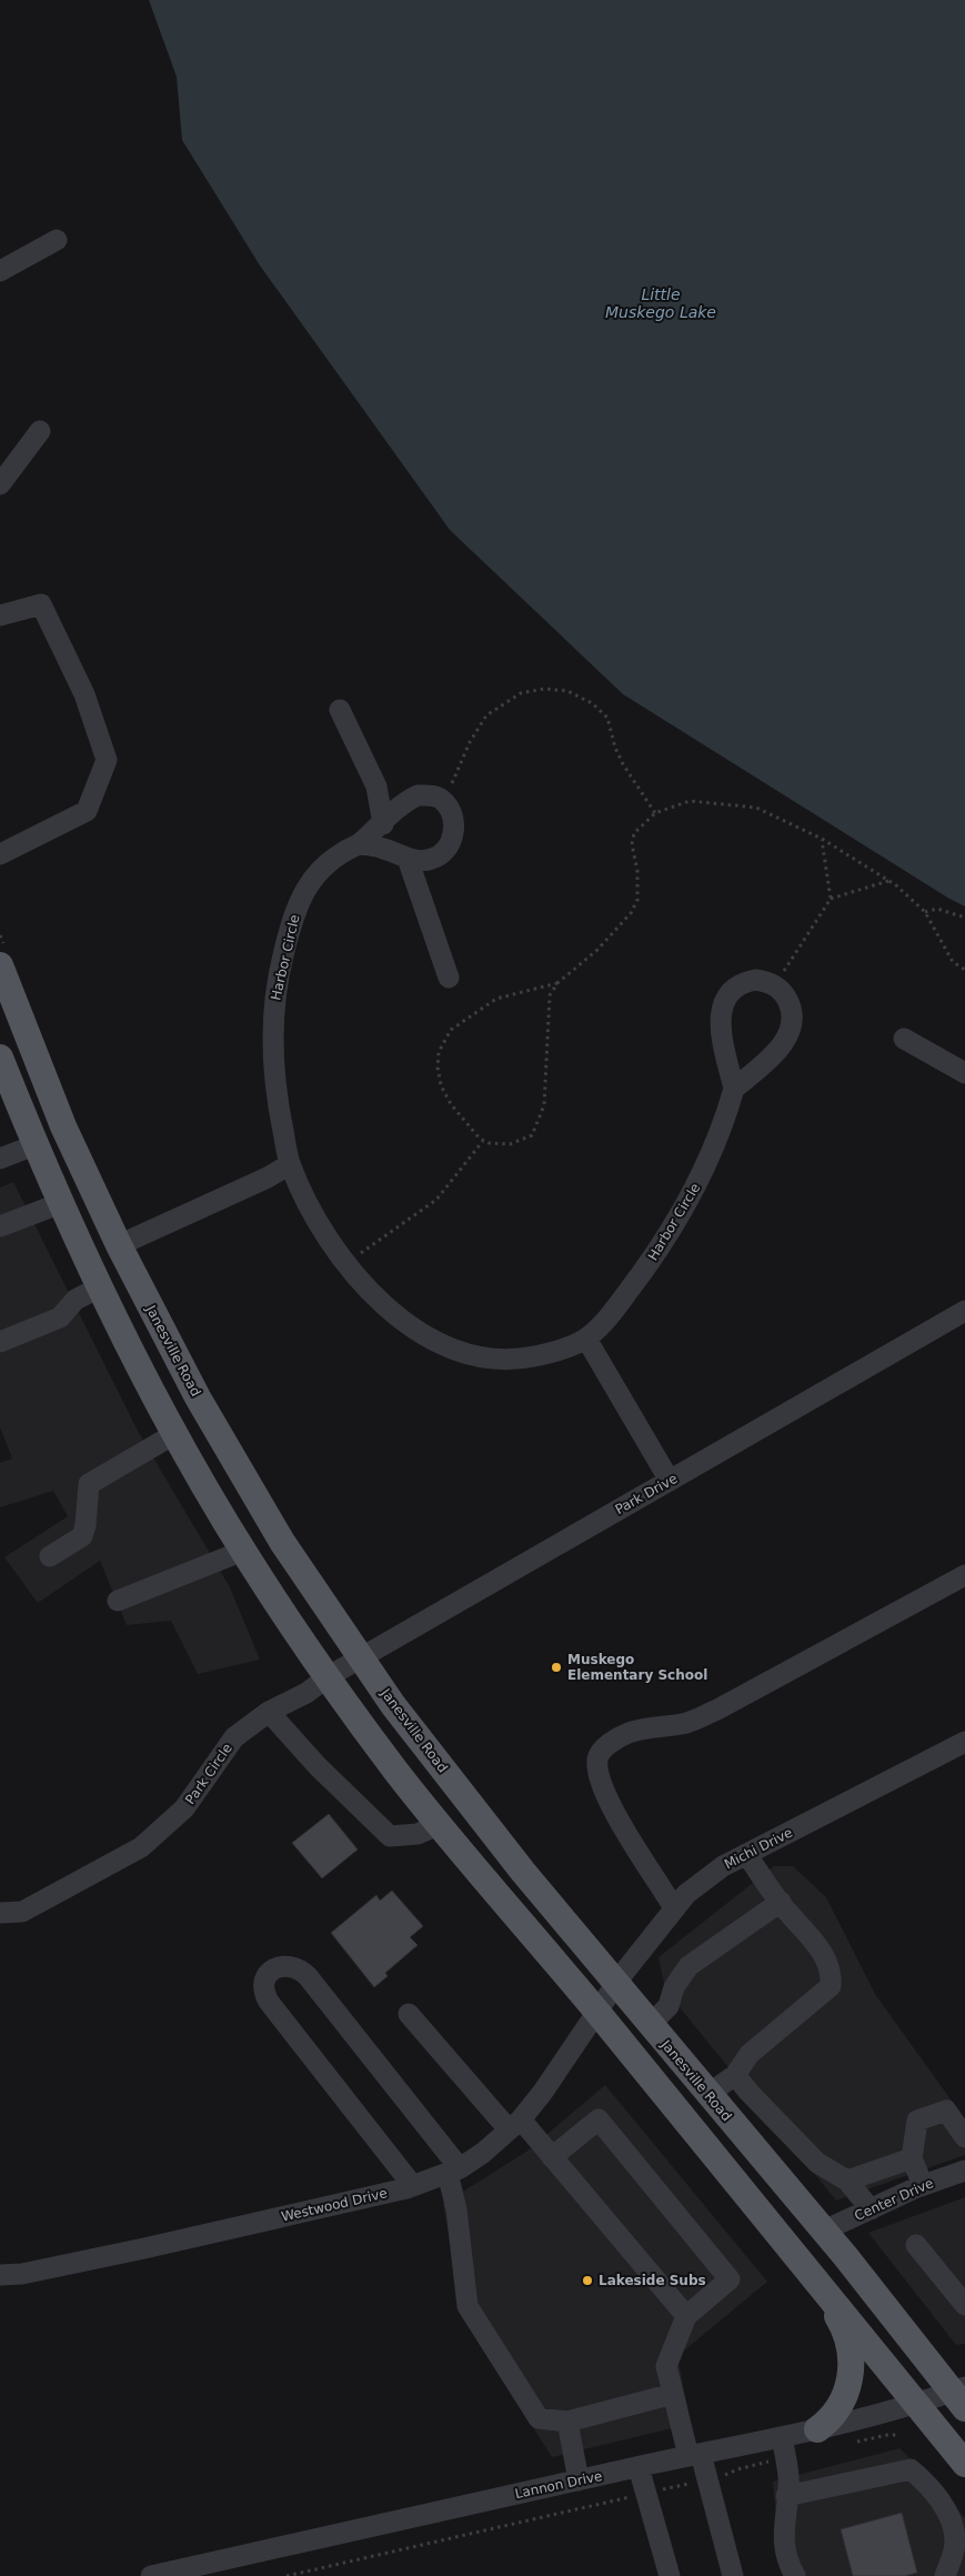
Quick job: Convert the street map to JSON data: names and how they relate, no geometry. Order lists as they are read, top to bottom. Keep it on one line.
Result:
{"streets":{"main road":["Janesville Road"],"street":["Harbor Circle","Park Drive","Park Circle","Michi Drive","Center Drive","Westwood Drive","Lannon Drive"]},"crossings":[["Janesville Road","Park Drive"],["Janesville Road","Michi Drive"],["Janesville Road","Center Drive"],["Janesville Road","Lannon Drive"],["Park Drive","Park Circle"],["Michi Drive","Westwood Drive"]],"water":["Little Muskego Lake"],"places":["Muskego Elementary School","Lakeside Subs"]}
